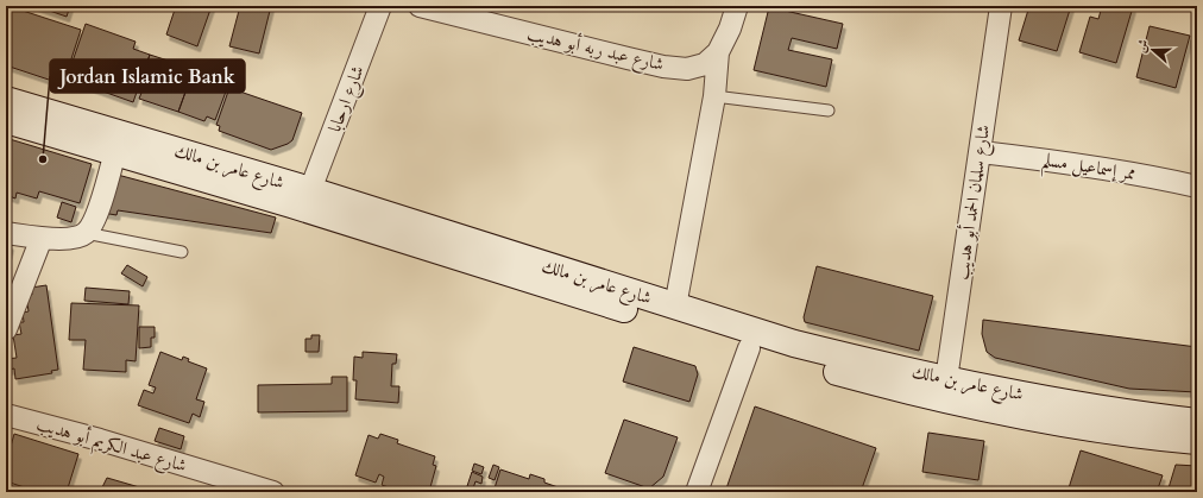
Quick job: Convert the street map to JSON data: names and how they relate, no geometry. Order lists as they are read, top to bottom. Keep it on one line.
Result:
{"streets":{"street":["شارع عبد ربه أبو هديب","شارع ارحابا","شارع عامر بن مالك","ممر إسماعيل مسلم","شارع سلمان الحمد أبو هديب","شارع عبد الكريم أبو هديب"]},"crossings":[["شارع ارحابا","شارع عامر بن مالك"],["شارع عامر بن مالك","شارع سلمان الحمد أبو هديب"],["ممر إسماعيل مسلم","شارع سلمان الحمد أبو هديب"]],"places":["Jordan Islamic Bank"],"north":"left"}
